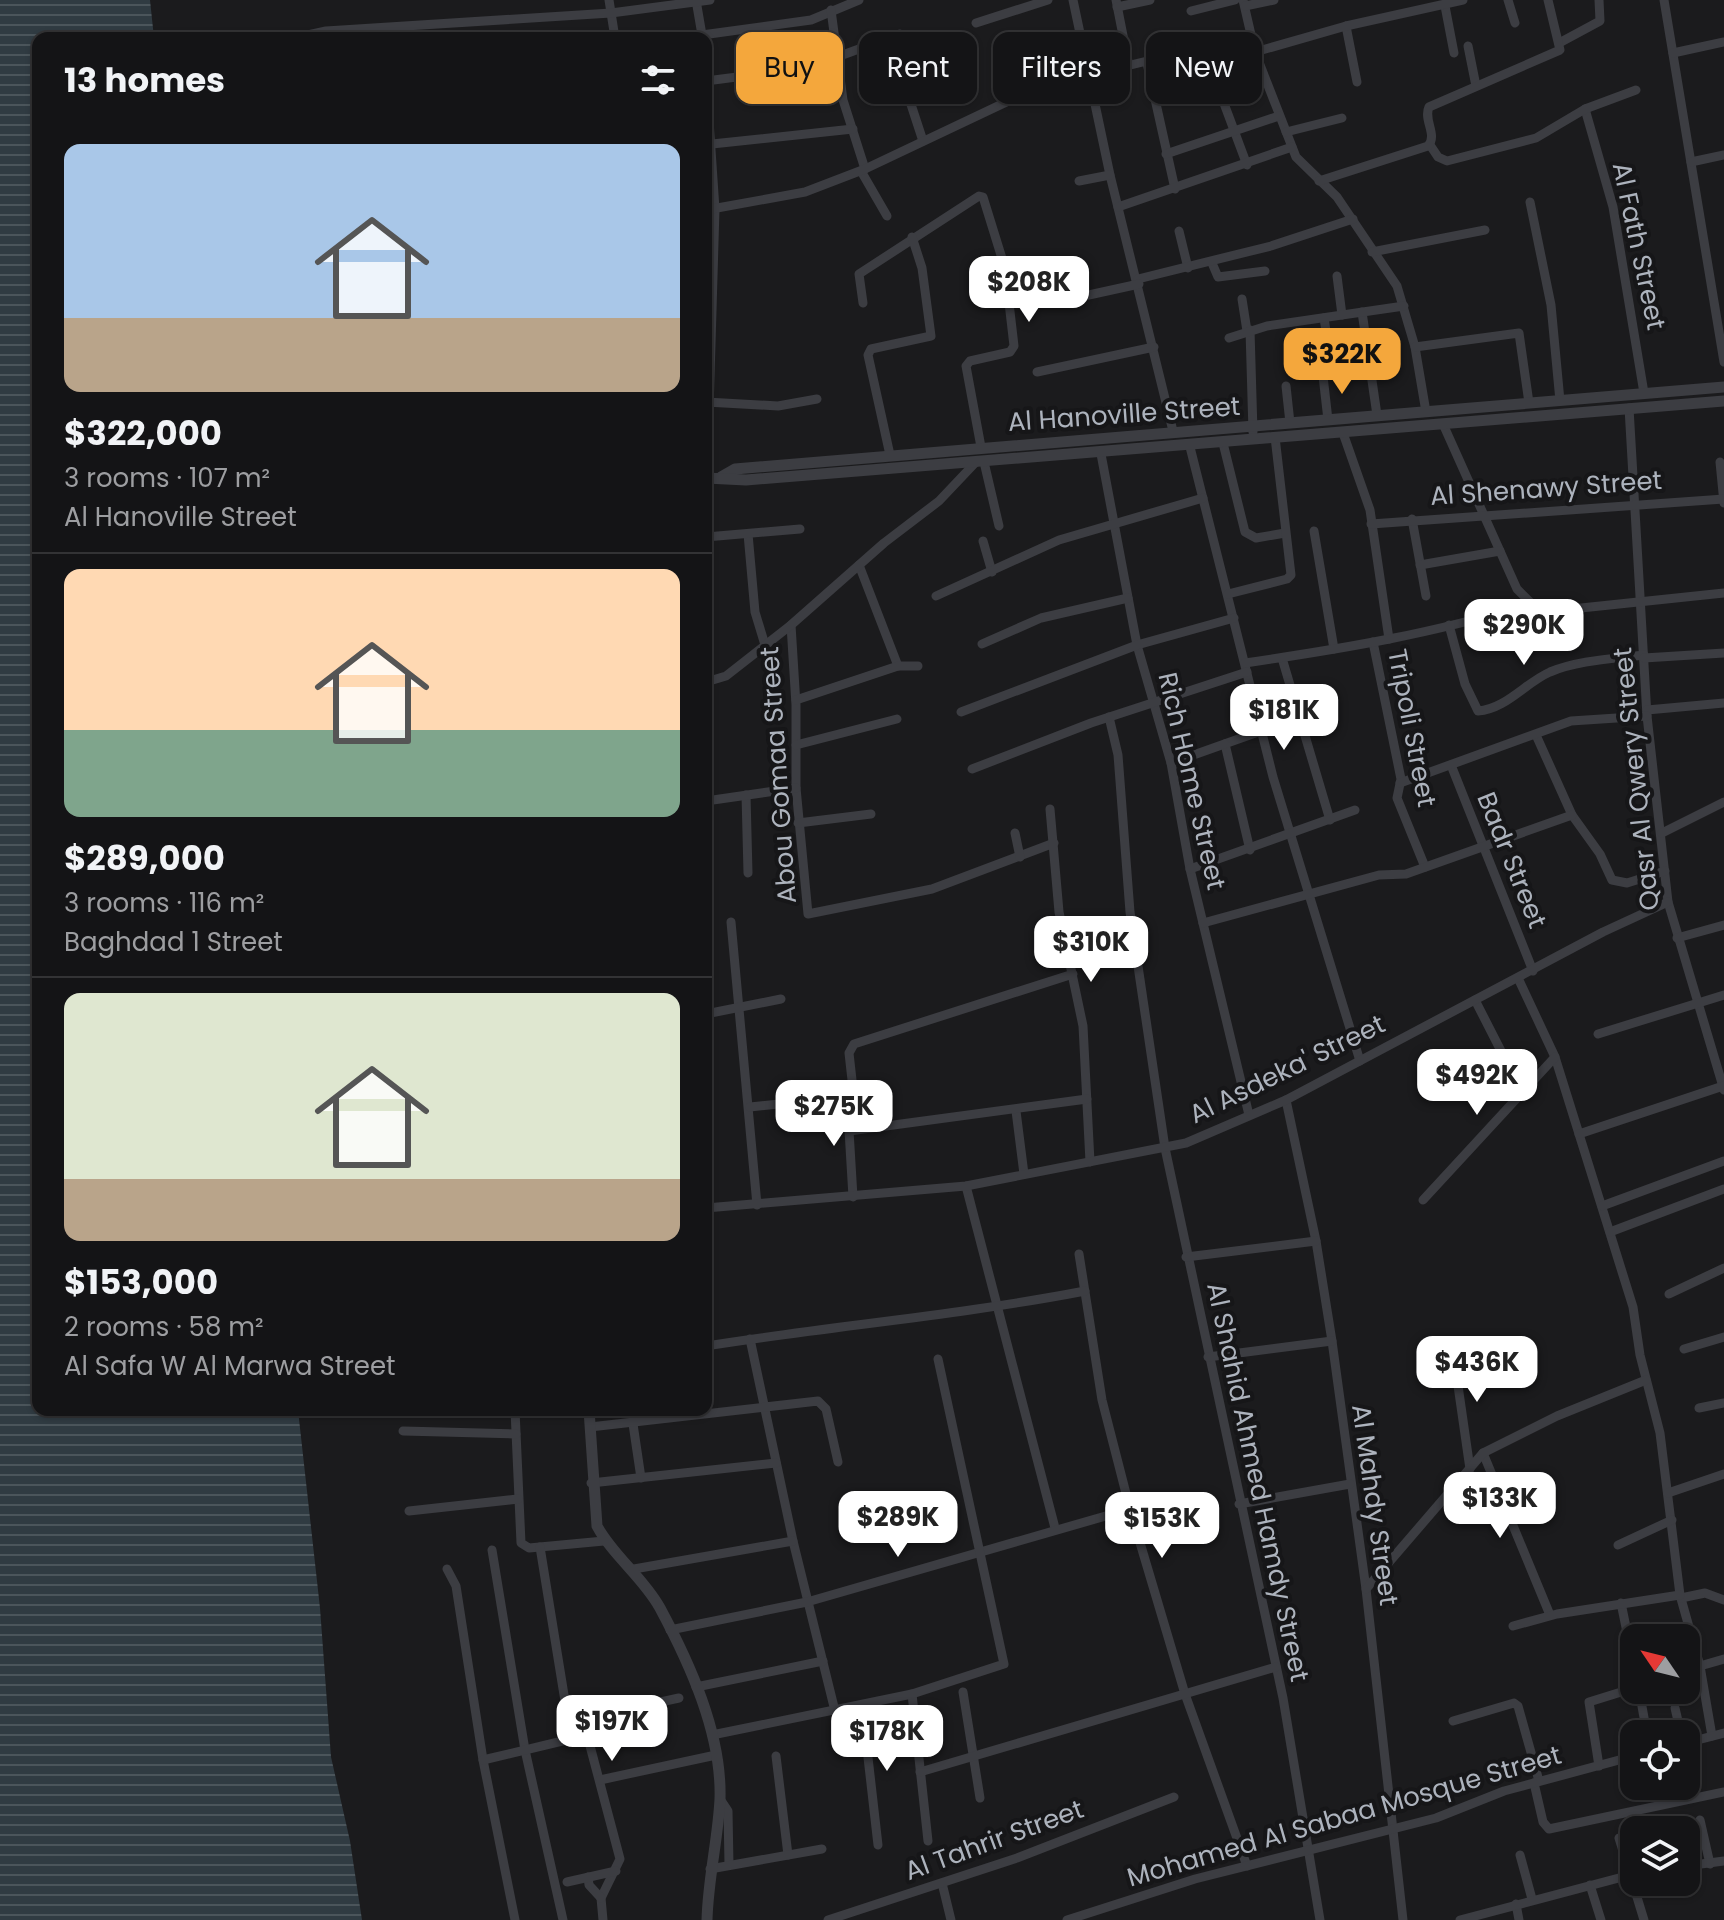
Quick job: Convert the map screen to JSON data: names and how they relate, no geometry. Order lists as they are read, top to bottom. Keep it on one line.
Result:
{"streets":{"street":["Al Fath Street","Al Hanoville Street","Al Shenawy Street","Tripoli Street","Abou Gomaa Street","Qasr Al Qwery Street","Rich Home Street","Badr Street","Al Asdeka' Street","Al Shahid Ahmed Hamdy Street","Al Mahdy Street","Mohamed Al Sabaa Mosque Street","Al Tahrir Street"]},"crossings":[["Al Fath Street","Al Hanoville Street"],["Al Hanoville Street","Qasr Al Qwery Street"],["Al Hanoville Street","Rich Home Street"],["Al Shenawy Street","Qasr Al Qwery Street"],["Qasr Al Qwery Street","Al Asdeka' Street"],["Rich Home Street","Al Asdeka' Street"],["Badr Street","Al Asdeka' Street"],["Al Asdeka' Street","Al Shahid Ahmed Hamdy Street"],["Al Asdeka' Street","Al Mahdy Street"],["Al Shahid Ahmed Hamdy Street","Mohamed Al Sabaa Mosque Street"],["Al Mahdy Street","Mohamed Al Sabaa Mosque Street"]],"north":"top left","page":{"chip":["Buy","Rent","Filters","New"],"heading":"13 homes","list":[{"name":"$322,000","note":"3 rooms · 107 m² · Al Hanoville Street"},{"name":"$289,000","note":"3 rooms · 116 m² · Baghdad 1 Street"},{"name":"$153,000","note":"2 rooms · 58 m² · Al Safa W Al Marwa Street"}],"price":["$208K","$322K","$290K","$181K","$310K","$492K","$275K","$436K","$133K","$289K","$153K","$197K","$178K"]}}
